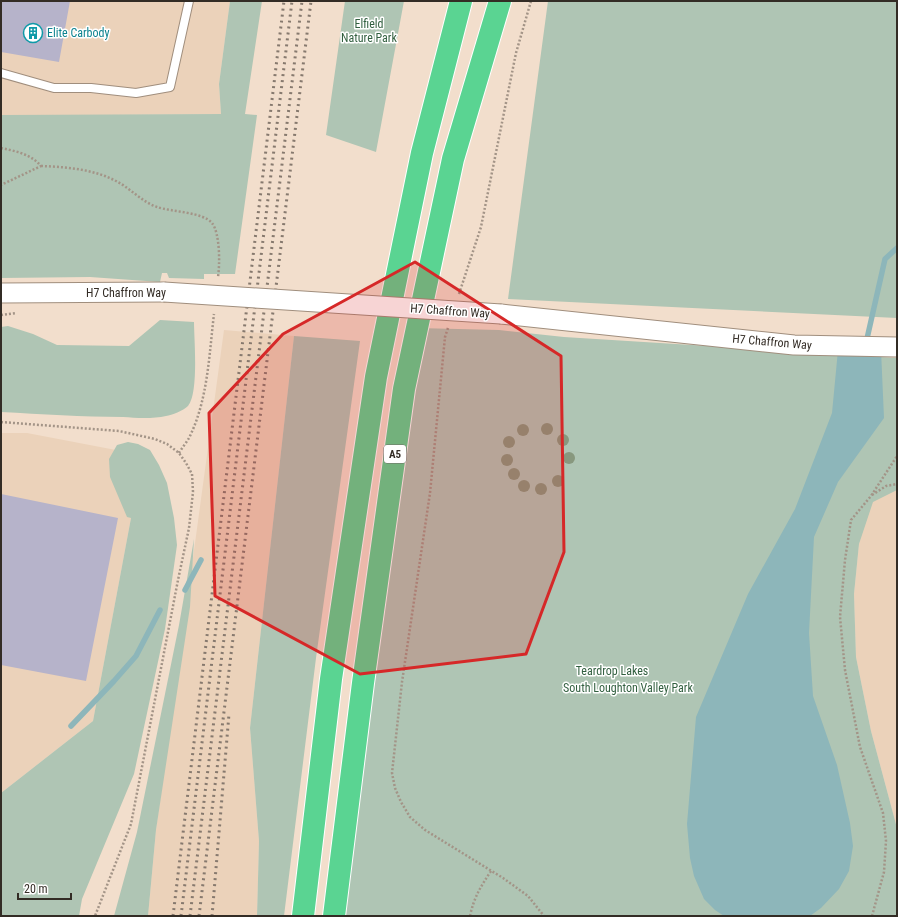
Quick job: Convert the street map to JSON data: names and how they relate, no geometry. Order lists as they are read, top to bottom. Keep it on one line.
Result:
{"streets":{"highway":["A5"],"street":["H7 Chaffron Way"]},"parks":["Elfield Nature Park","Teardrop Lakes","South Loughton Valley Park"],"places":{"building":["Elite Carbody"]},"scale_bar":"20 m"}
